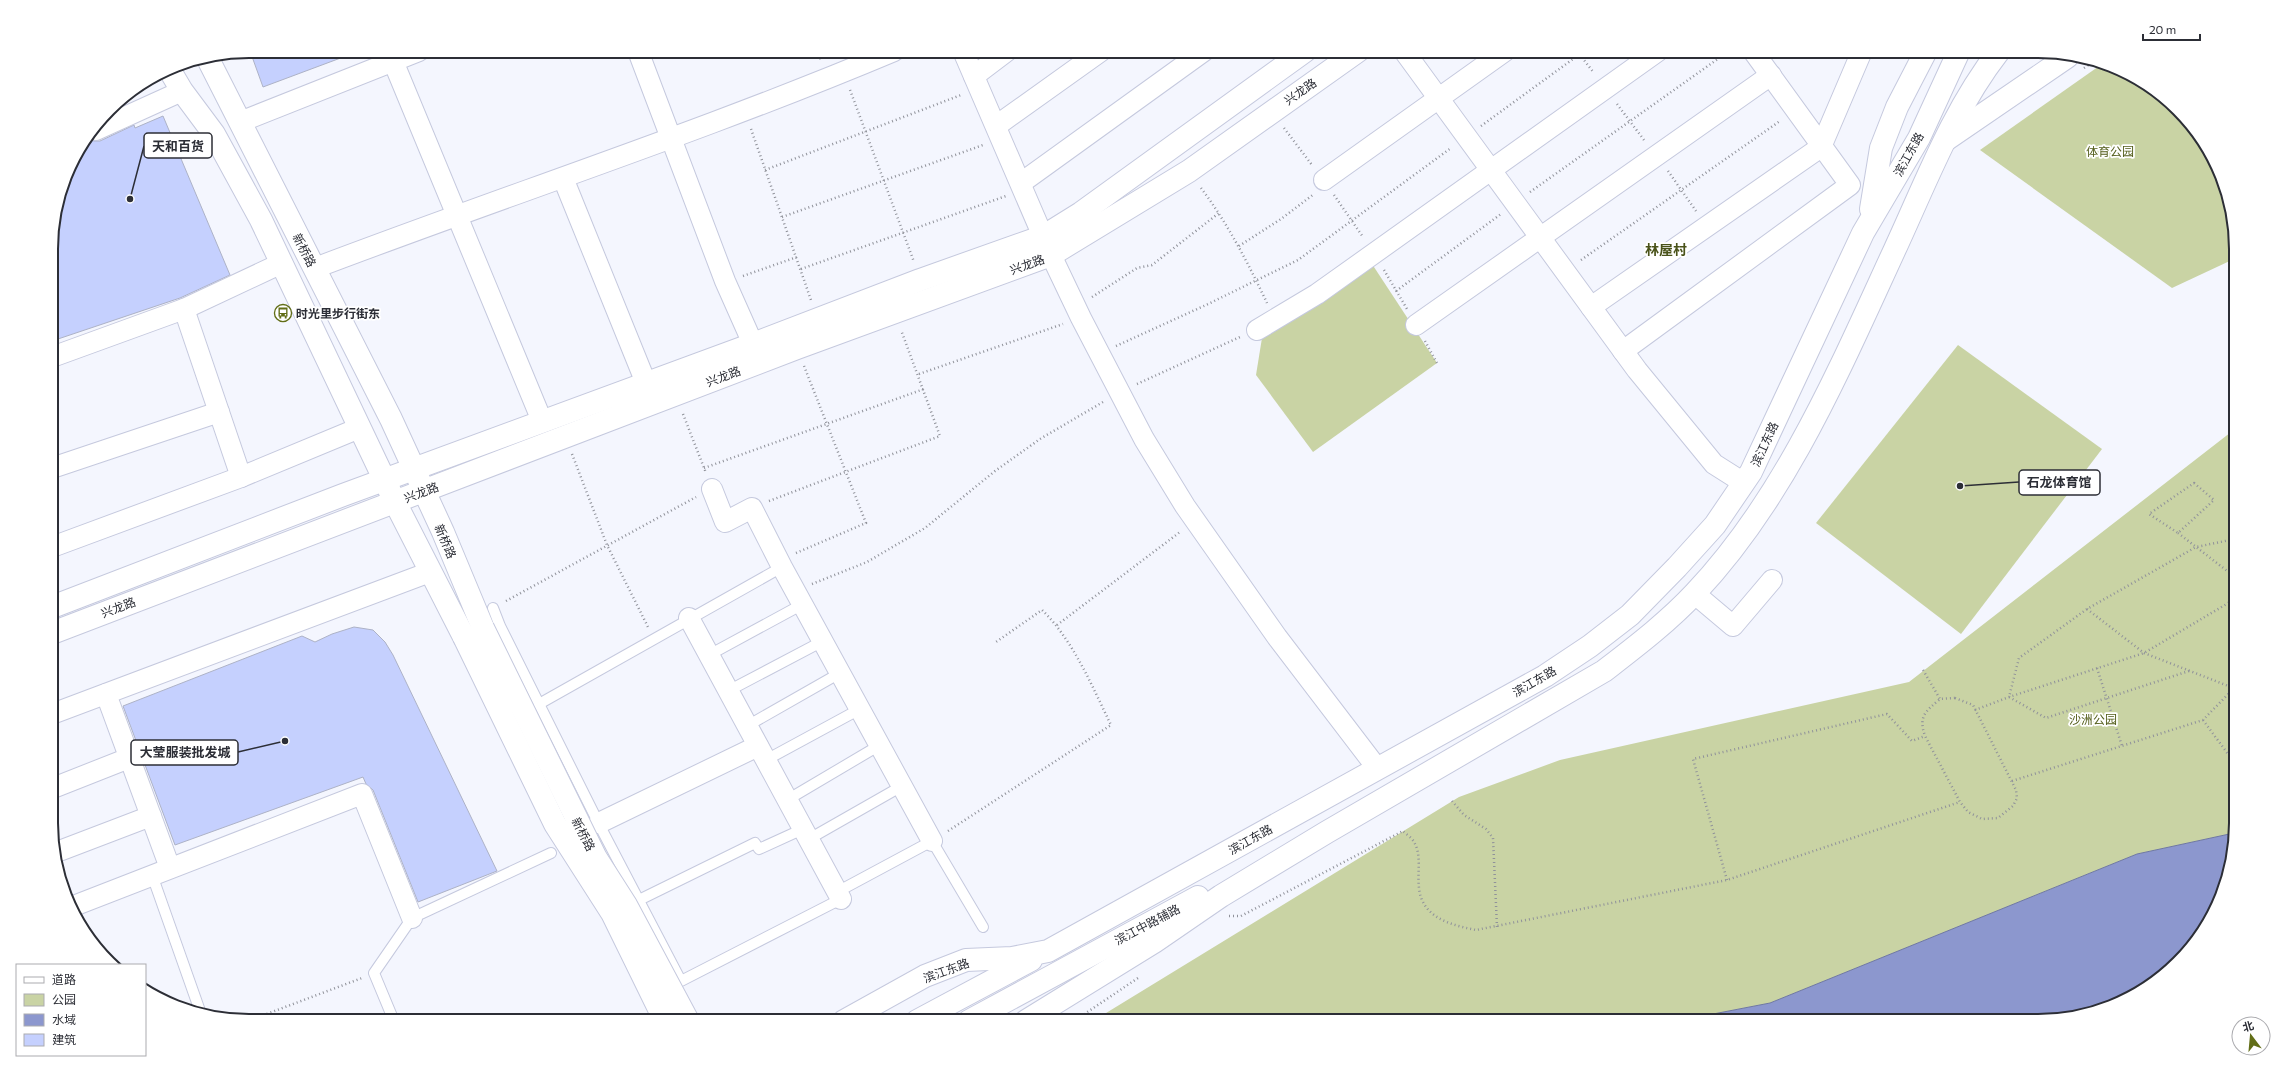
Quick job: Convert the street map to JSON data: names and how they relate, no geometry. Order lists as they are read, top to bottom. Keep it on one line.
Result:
{"streets":{"main road":["兴龙路","滨江东路","新桥路","滨江中路辅路"]},"crossings":[["兴龙路","新桥路"]],"districts":["林屋村"],"parks":["体育公园","沙洲公园"],"places":{"other":["天和百货","石龙体育馆","大莹服装批发城"],"bus stop":["时光里步行街东"]},"legend":["道路","公园","水域","建筑"],"scale_bar":"20 m","north":"top"}
